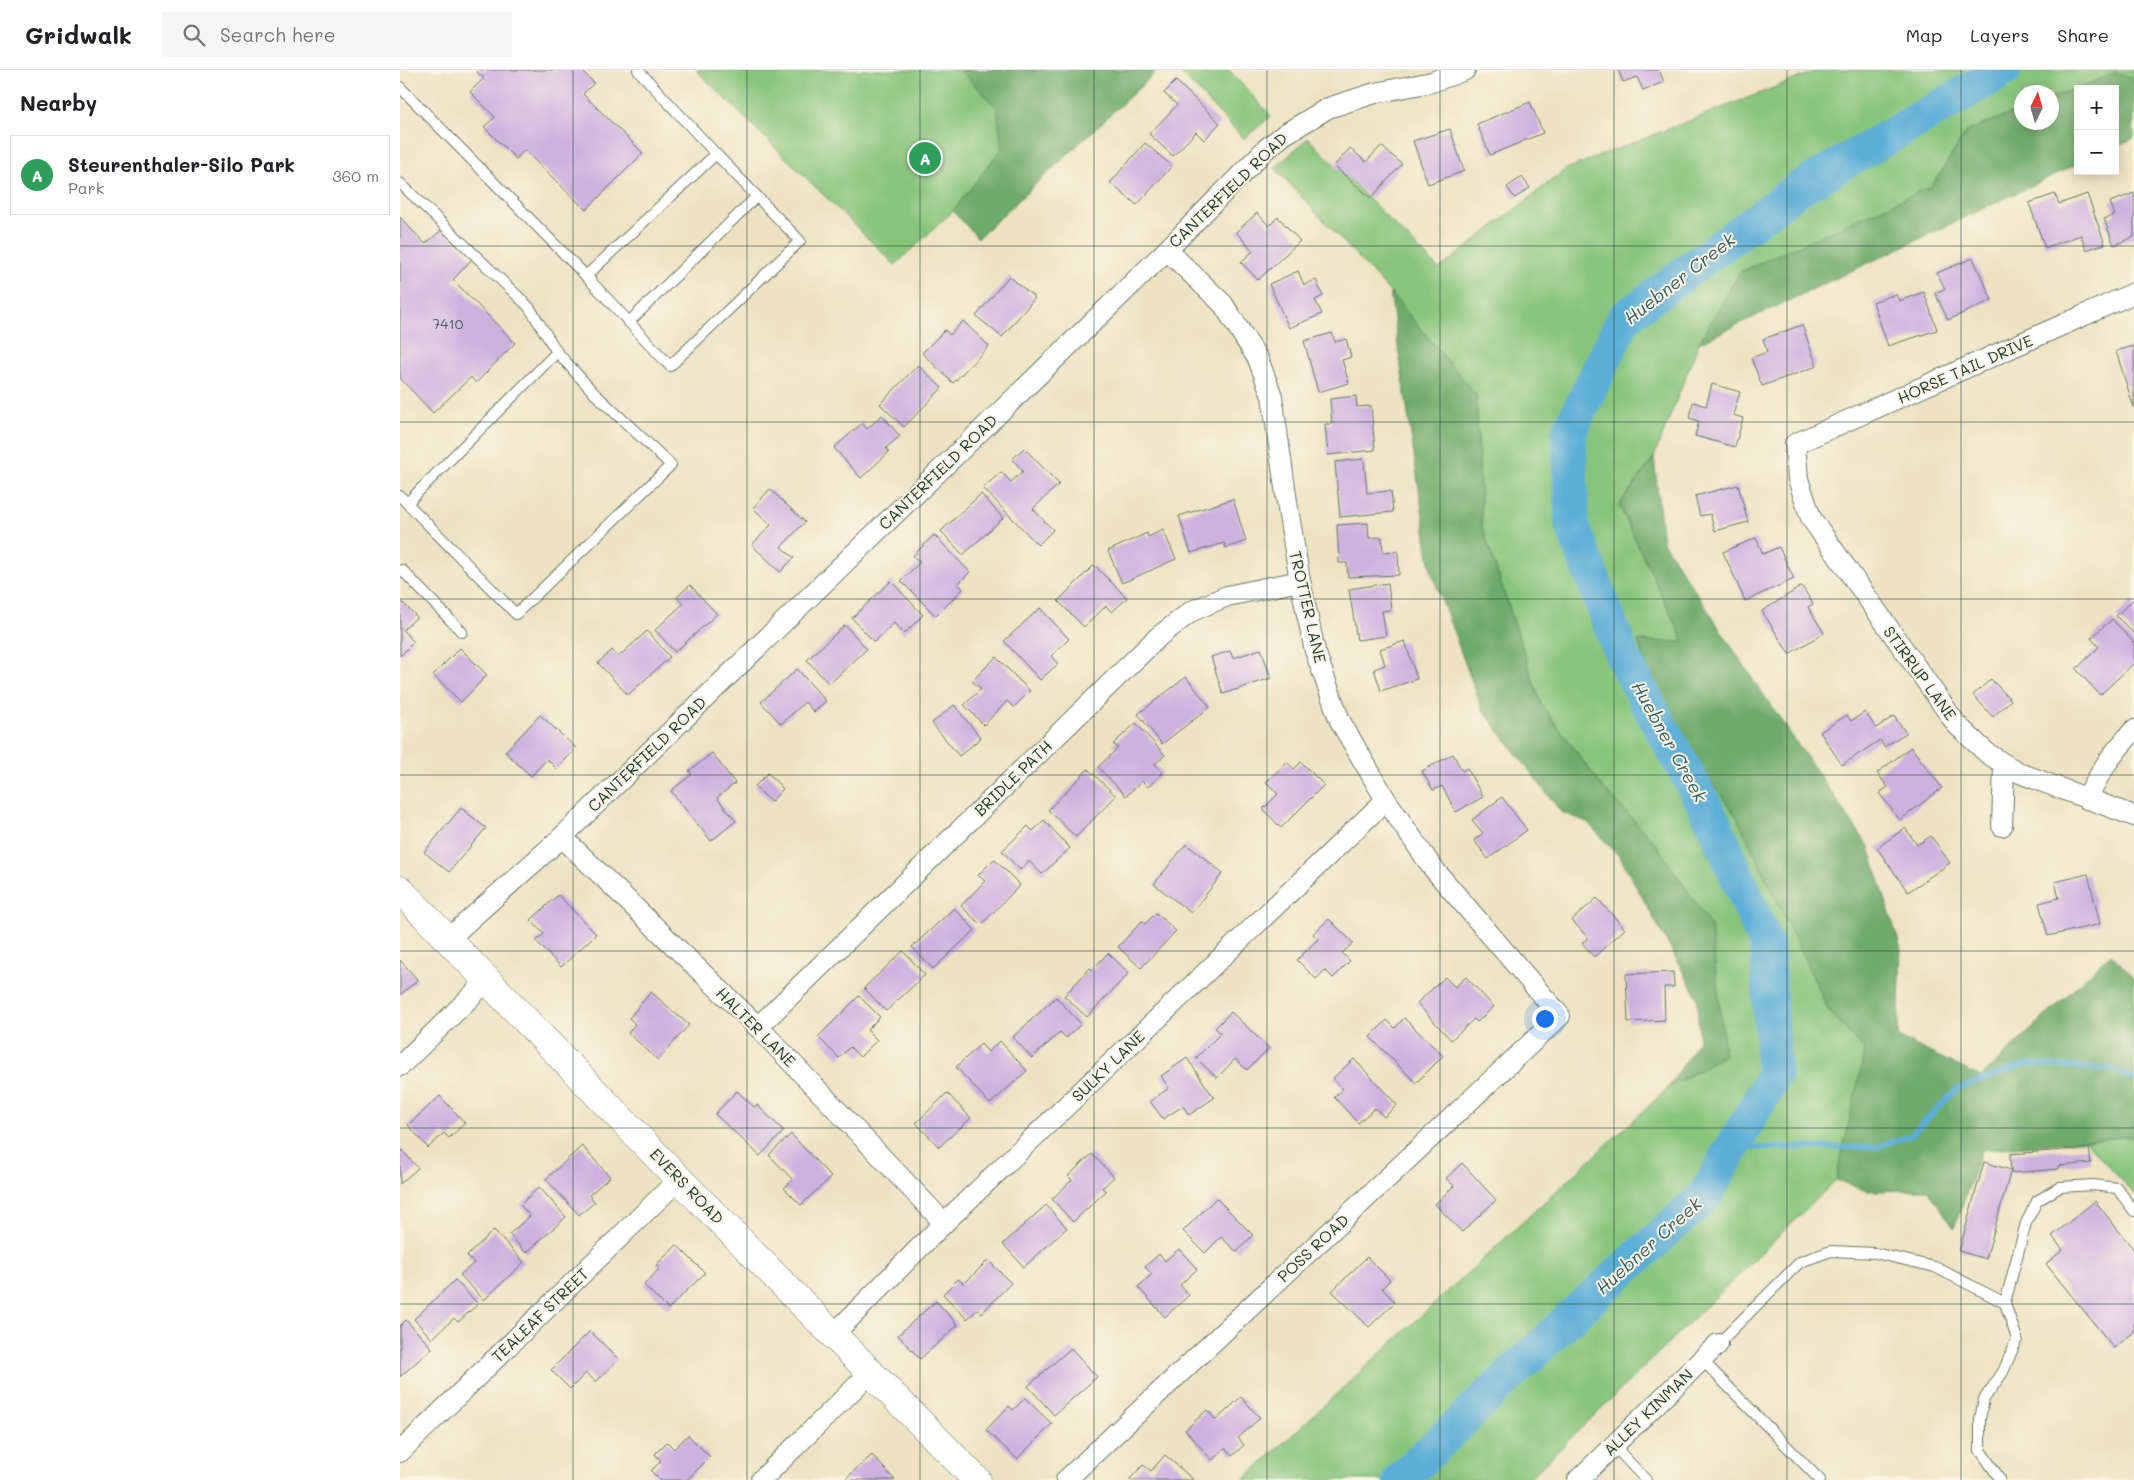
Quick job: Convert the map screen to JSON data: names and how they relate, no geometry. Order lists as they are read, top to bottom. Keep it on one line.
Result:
{"streets":{"main road":["EVERS ROAD"],"street":["CANTERFIELD ROAD","HORSE TAIL DRIVE","TROTTER LANE","STIRRUP LANE","BRIDLE PATH","HALTER LANE","SULKY LANE","POSS ROAD","TEALEAF STREET","ALLEY KINMAN"]},"crossings":[["CANTERFIELD ROAD","TROTTER LANE"],["CANTERFIELD ROAD","HALTER LANE"],["CANTERFIELD ROAD","EVERS ROAD"],["HORSE TAIL DRIVE","STIRRUP LANE"],["TROTTER LANE","BRIDLE PATH"],["TROTTER LANE","SULKY LANE"],["TROTTER LANE","POSS ROAD"],["BRIDLE PATH","HALTER LANE"],["HALTER LANE","SULKY LANE"],["SULKY LANE","EVERS ROAD"],["EVERS ROAD","TEALEAF STREET"]],"water":["Huebner Creek"],"house_numbers":["7410"],"north":"top","page":{"header":"Gridwalk","search":"Search here","nav":["Map","Layers","Share"],"heading":"Nearby","map_buttons":["+","−"],"list":[{"mark":"A","name":"Steurenthaler-Silo Park","note":"Park","value":"360 m"}],"pins":"A"}}
